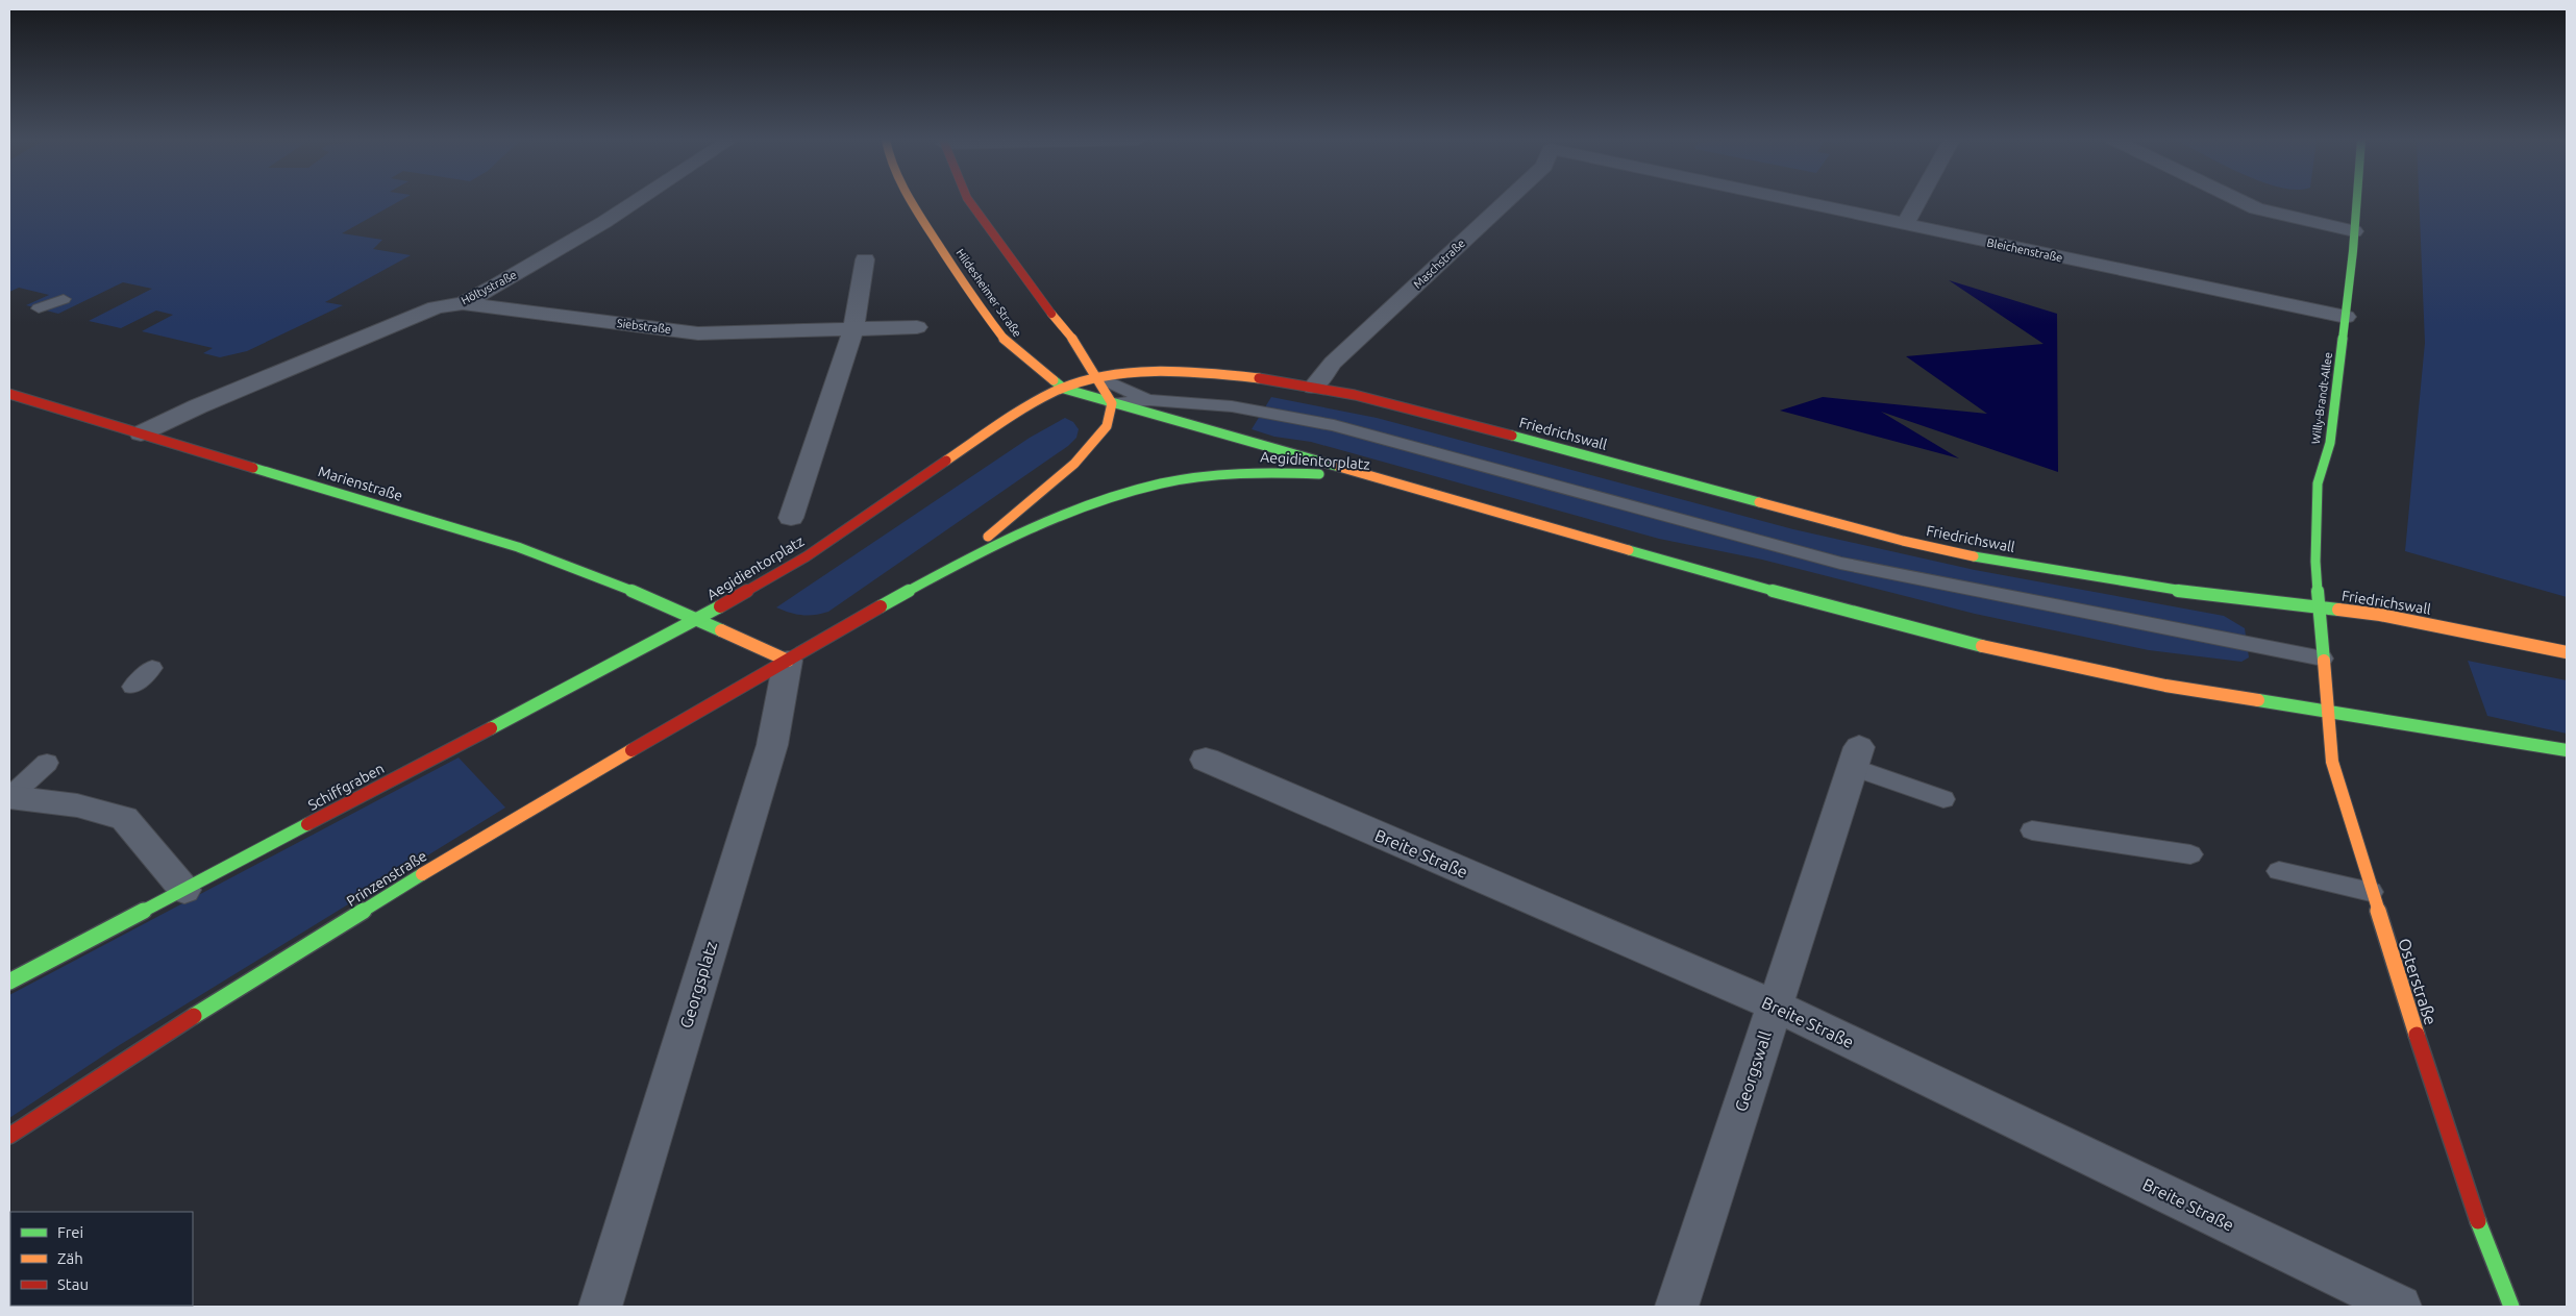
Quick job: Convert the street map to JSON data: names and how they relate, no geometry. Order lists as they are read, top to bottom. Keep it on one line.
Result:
{"streets":{"main road":["Hildesheimer Straße","Willy-Brandt-Allee","Friedrichswall","Aegidientorplatz","Marienstraße","Schiffgraben","Prinzenstraße","Osterstraße"],"street":["Bleichenstraße","Maschstraße","Höltystraße","Siebstraße","Breite Straße","Georgsplatz","Georgswall"]},"crossings":[["Bleichenstraße","Willy-Brandt-Allee"],["Maschstraße","Aegidientorplatz"],["Höltystraße","Siebstraße"],["Höltystraße","Marienstraße"],["Hildesheimer Straße","Aegidientorplatz"],["Willy-Brandt-Allee","Friedrichswall"],["Willy-Brandt-Allee","Osterstraße"],["Friedrichswall","Aegidientorplatz"],["Aegidientorplatz","Marienstraße"],["Aegidientorplatz","Schiffgraben"],["Aegidientorplatz","Prinzenstraße"],["Aegidientorplatz","Georgsplatz"],["Marienstraße","Schiffgraben"],["Breite Straße","Georgswall"],["Prinzenstraße","Georgsplatz"]],"legend":["Frei","Zäh","Stau"]}
